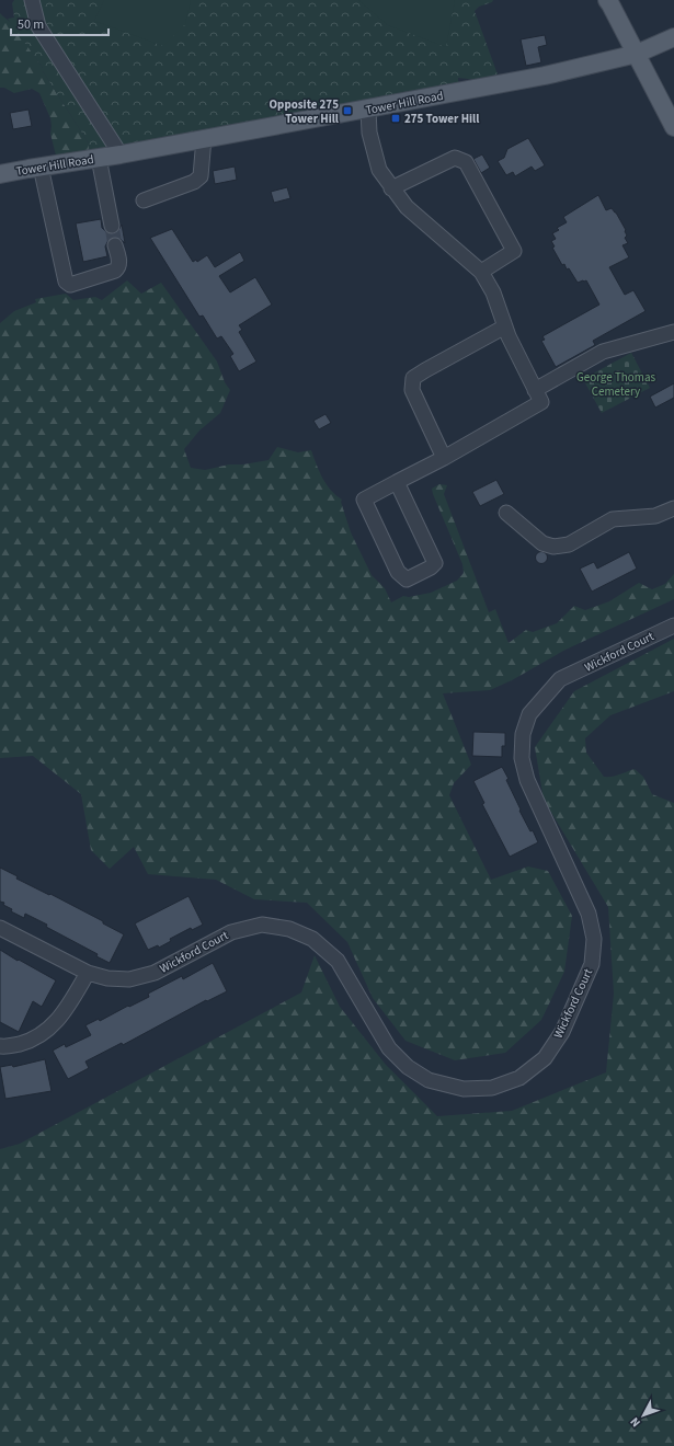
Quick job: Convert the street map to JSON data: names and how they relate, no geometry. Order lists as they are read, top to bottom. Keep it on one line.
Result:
{"streets":{"main road":["Tower Hill Road"],"street":["Wickford Court"]},"parks":["George Thomas Cemetery"],"places":{"transit":["Opposite 275 Tower Hill","275 Tower Hill"]},"scale_bar":"50 m","north":"bottom left"}
